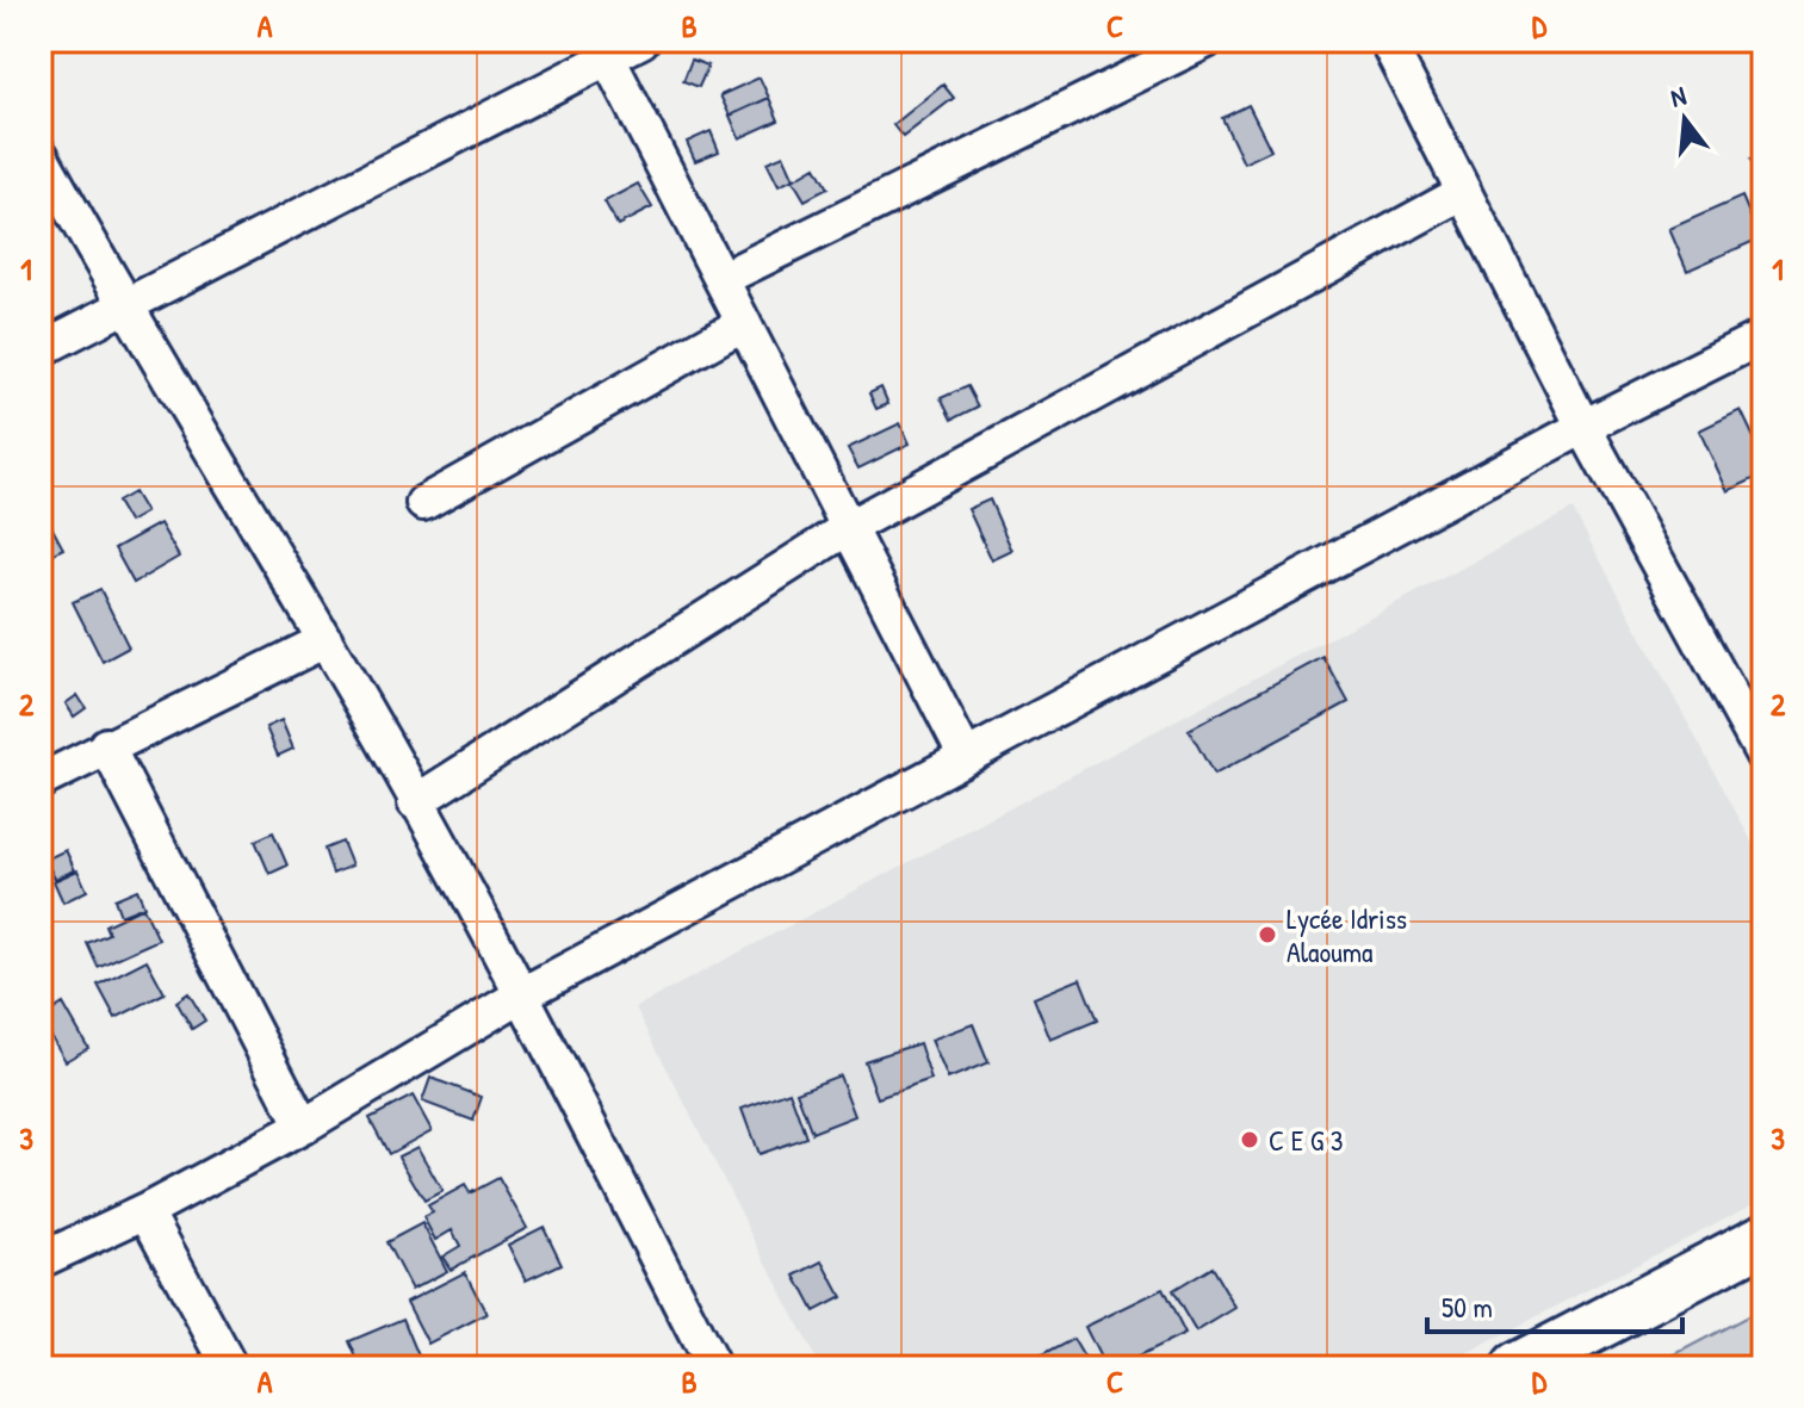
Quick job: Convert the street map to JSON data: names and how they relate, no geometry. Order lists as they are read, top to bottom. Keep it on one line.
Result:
{"places":["Lycée Idriss Alaouma","C E G 3"],"scale_bar":"50 m","north":"top","grid":{"columns":["A","B","C","D"],"rows":["1","2","3"]}}
